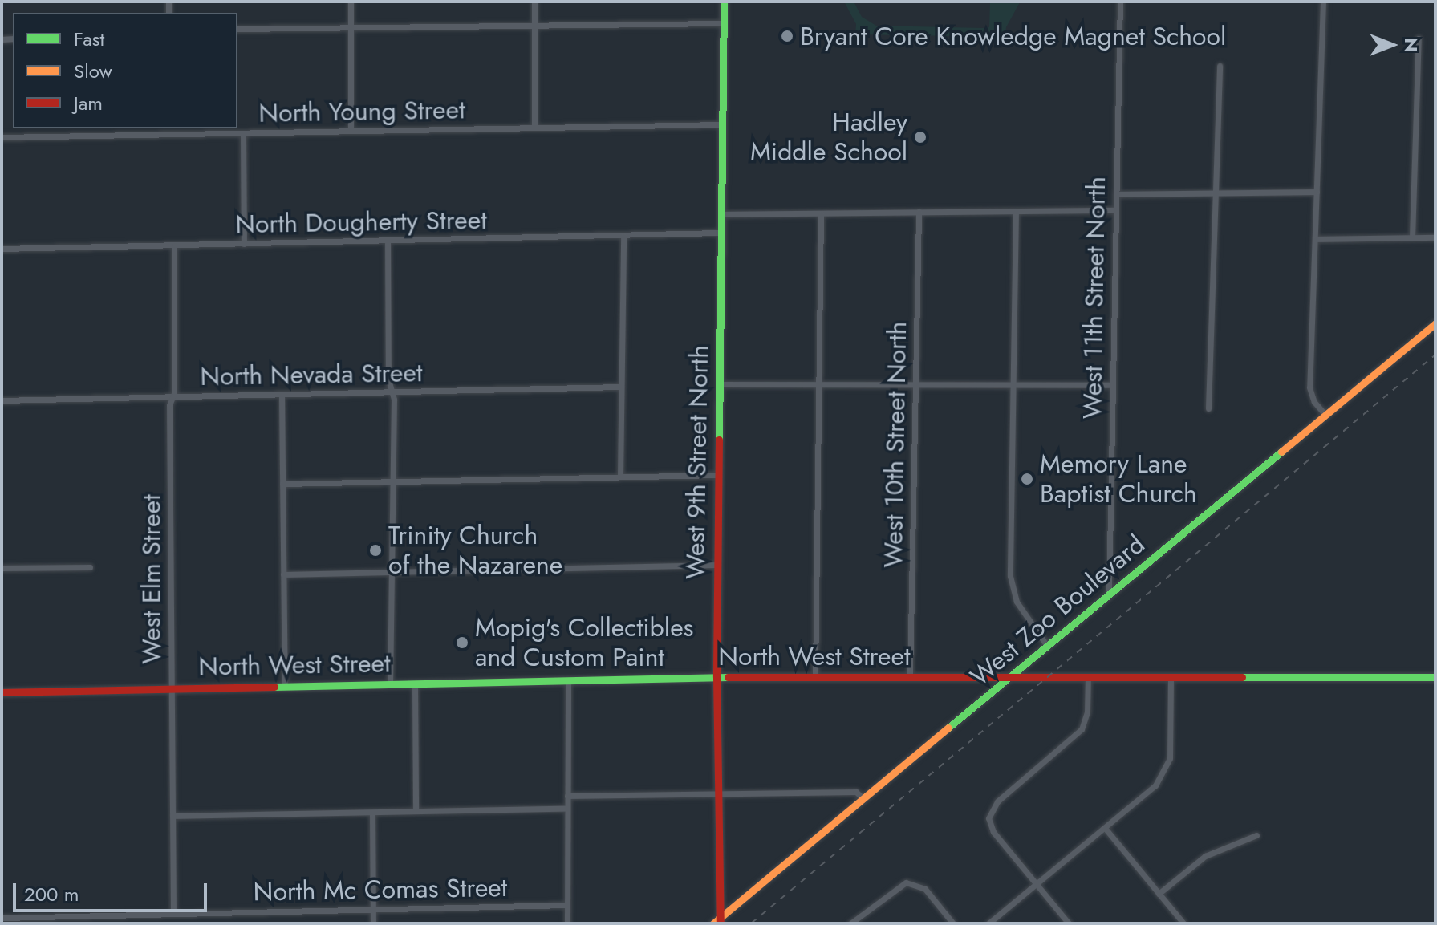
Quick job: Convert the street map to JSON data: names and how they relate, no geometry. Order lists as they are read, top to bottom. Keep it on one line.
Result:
{"streets":{"main road":["West 9th Street North","West Zoo Boulevard","North West Street"],"street":["North Young Street","North Dougherty Street","West 11th Street North","North Nevada Street","West 10th Street North","West Elm Street","North Mc Comas Street"]},"crossings":[["North Young Street","West 9th Street North"],["North Dougherty Street","West 9th Street North"],["North Dougherty Street","West Elm Street"],["West 11th Street North","West Zoo Boulevard"],["North Nevada Street","West Elm Street"],["West 10th Street North","North West Street"],["West 9th Street North","West Zoo Boulevard"],["West 9th Street North","North West Street"],["West Elm Street","North West Street"],["West Elm Street","North Mc Comas Street"],["West Zoo Boulevard","North West Street"]],"places":["Bryant Core Knowledge Magnet School","Hadley Middle School","Memory Lane Baptist Church","Trinity Church of the Nazarene","Mopig's Collectibles and Custom Paint"],"legend":["Fast","Slow","Jam"],"scale_bar":"200 m","north":"right"}
